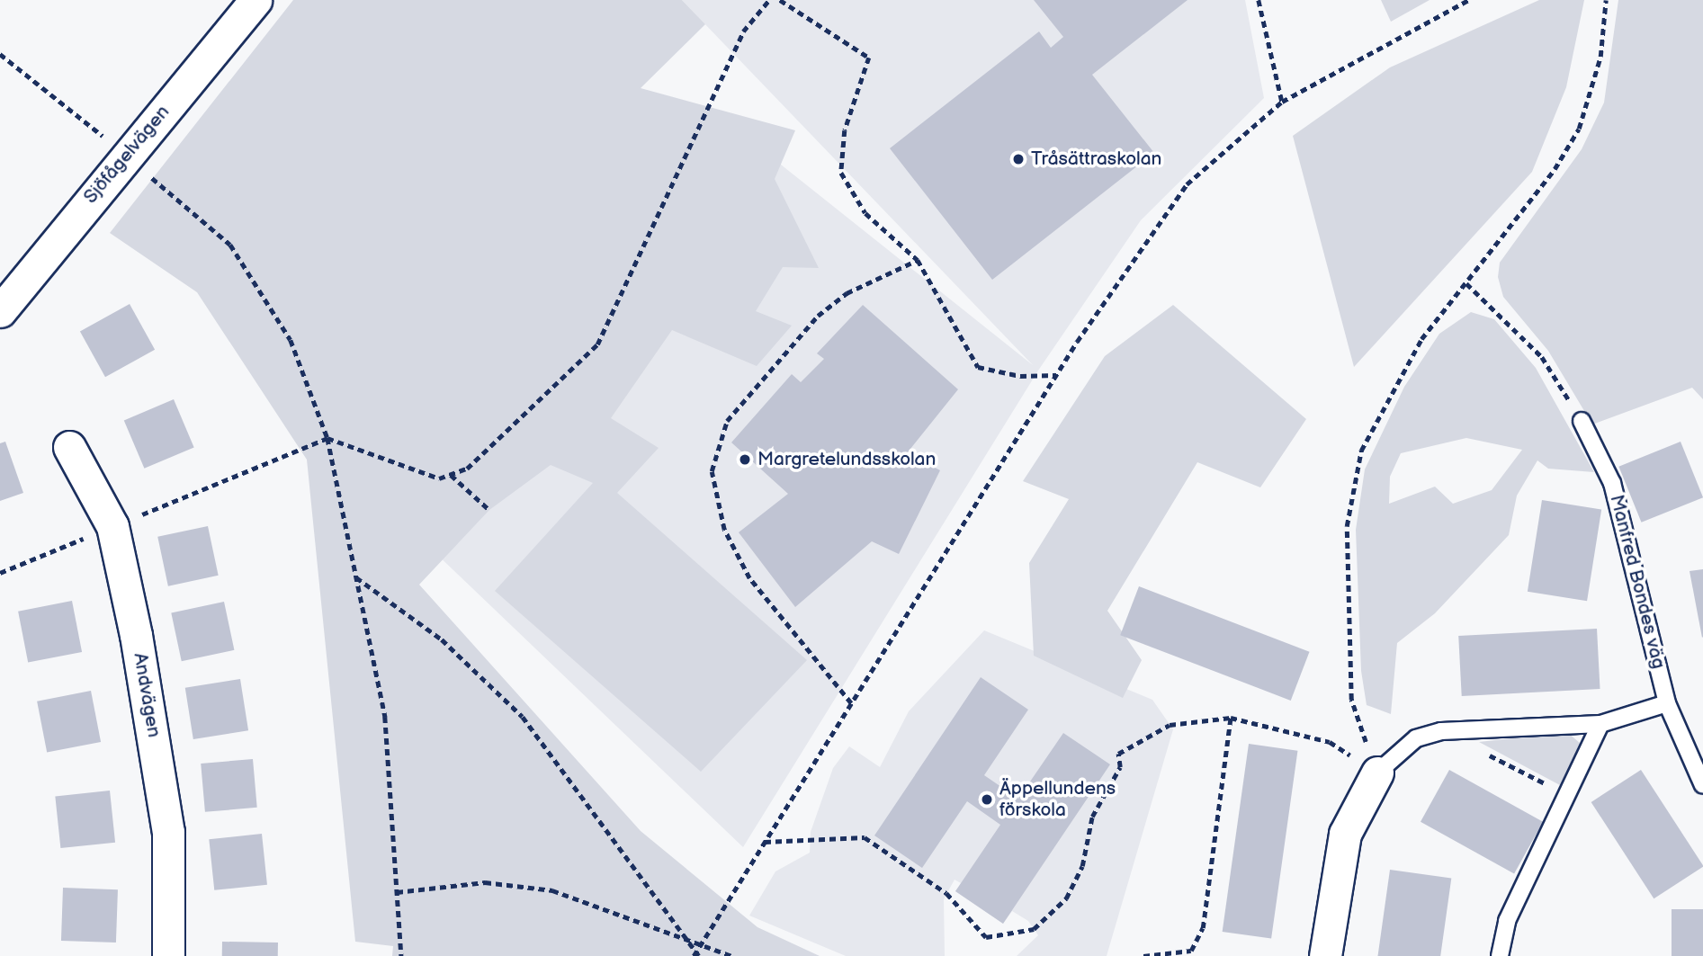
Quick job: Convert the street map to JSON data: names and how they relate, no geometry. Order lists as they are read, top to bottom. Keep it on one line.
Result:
{"streets":{"street":["Sjöfågelvägen","Andvägen"],"lane":["Manfred Bondes väg"]},"places":["Tråsättraskolan","Margretelundsskolan","Äppellundens förskola"]}
